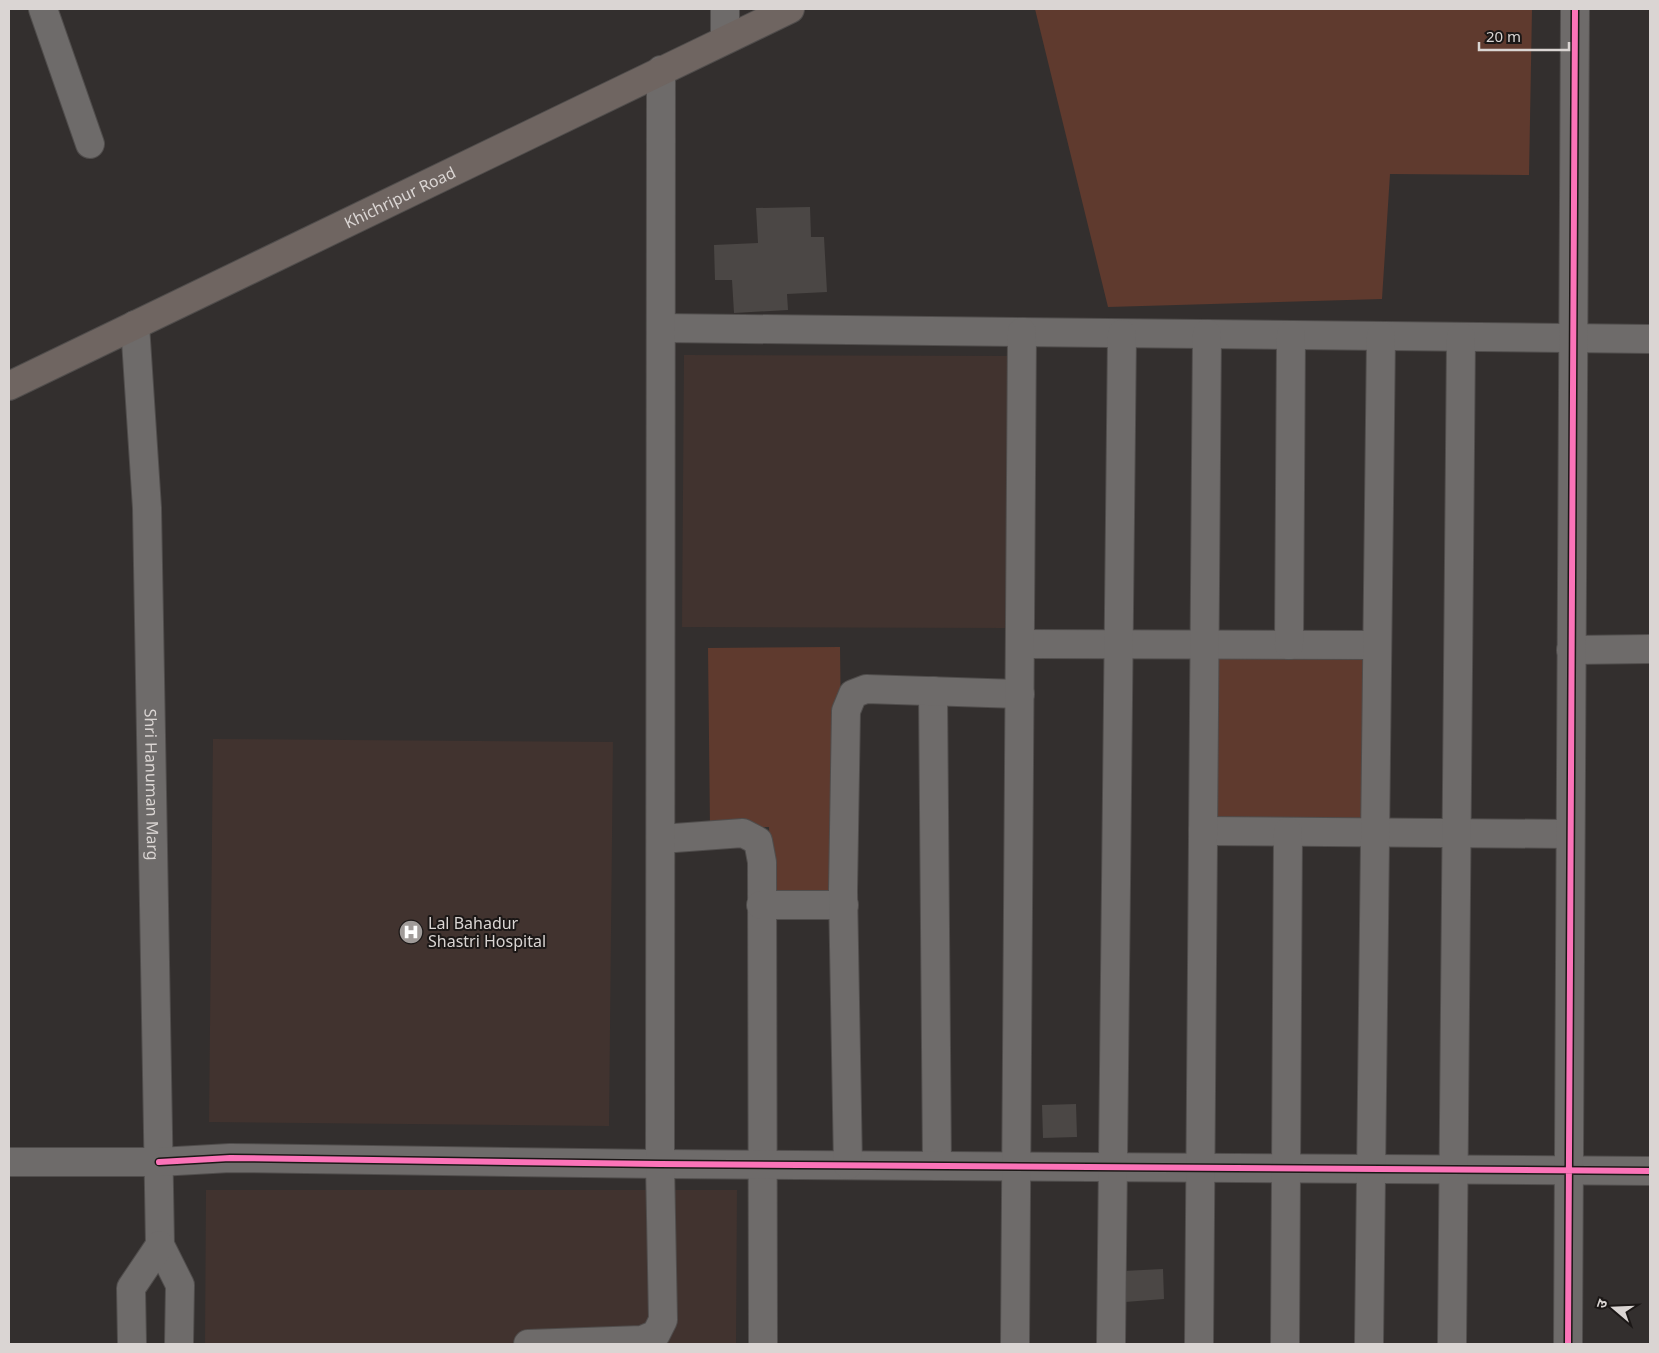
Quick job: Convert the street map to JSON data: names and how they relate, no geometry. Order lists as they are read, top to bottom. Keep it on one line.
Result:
{"streets":{"main road":["Khichripur Road"],"street":["Shri Hanuman Marg"]},"crossings":[["Khichripur Road","Shri Hanuman Marg"]],"places":{"hospital":["Lal Bahadur Shastri Hospital"]},"scale_bar":"20 m","north":"left"}
